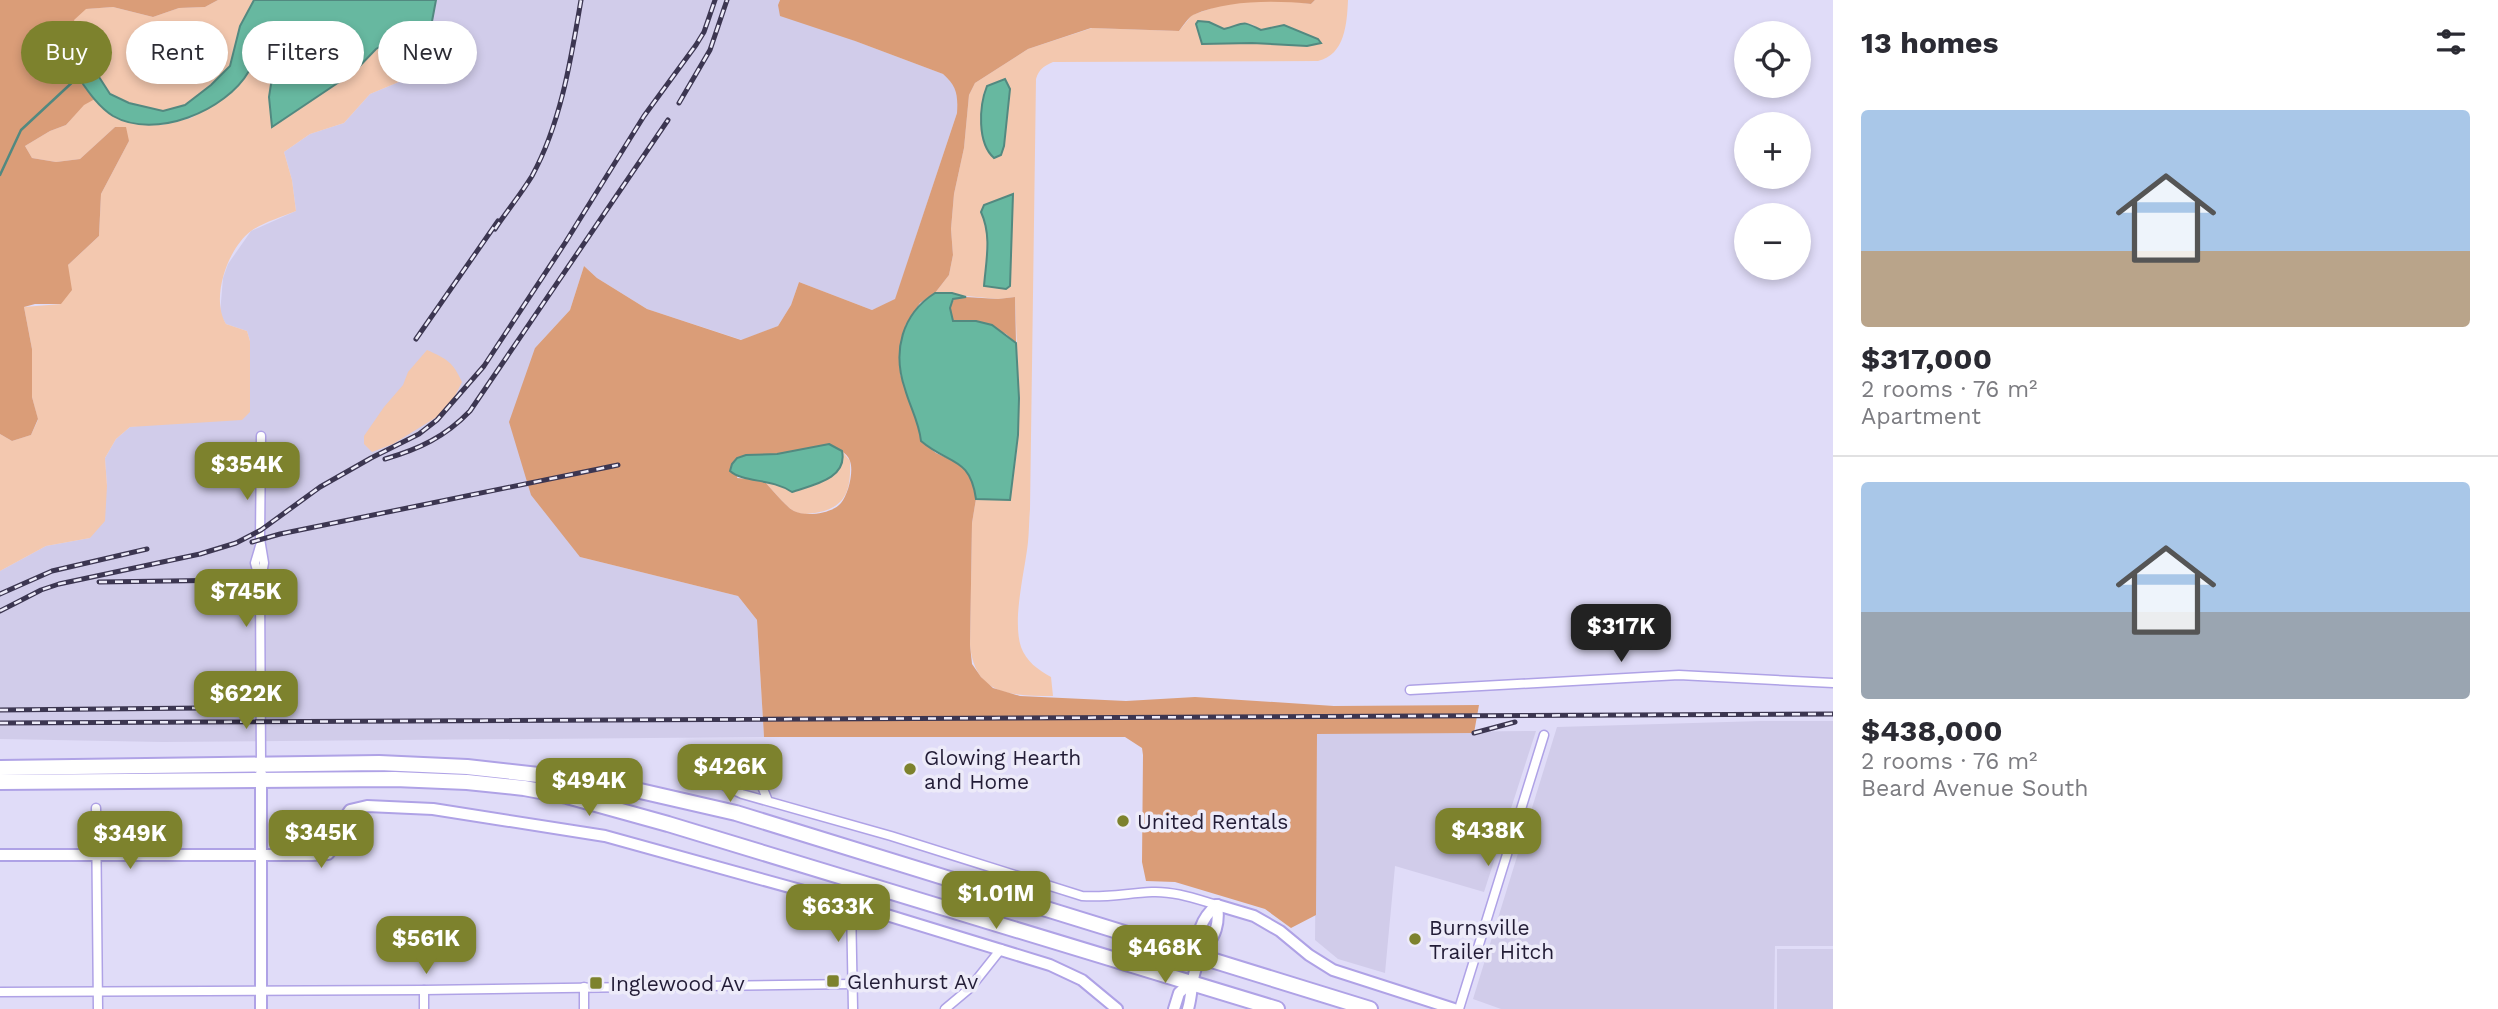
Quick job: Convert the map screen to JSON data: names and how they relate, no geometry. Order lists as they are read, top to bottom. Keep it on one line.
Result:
{"places":{"other":["Glowing Hearth and Home","United Rentals","Burnsville Trailer Hitch"],"transit":["Glenhurst Av","Inglewood Av"]},"page":{"heading":"13 homes","map_buttons":["+","−"],"chip":["Buy","Rent","Filters","New"],"list":[{"name":"$317,000","note":"2 rooms · 76 m² · Apartment"},{"name":"$438,000","note":"2 rooms · 76 m² · Beard Avenue South"}],"price":["$354K","$745K","$317K","$622K","$426K","$494K","$438K","$345K","$349K","$1.01M","$633K","$561K","$468K"]}}
